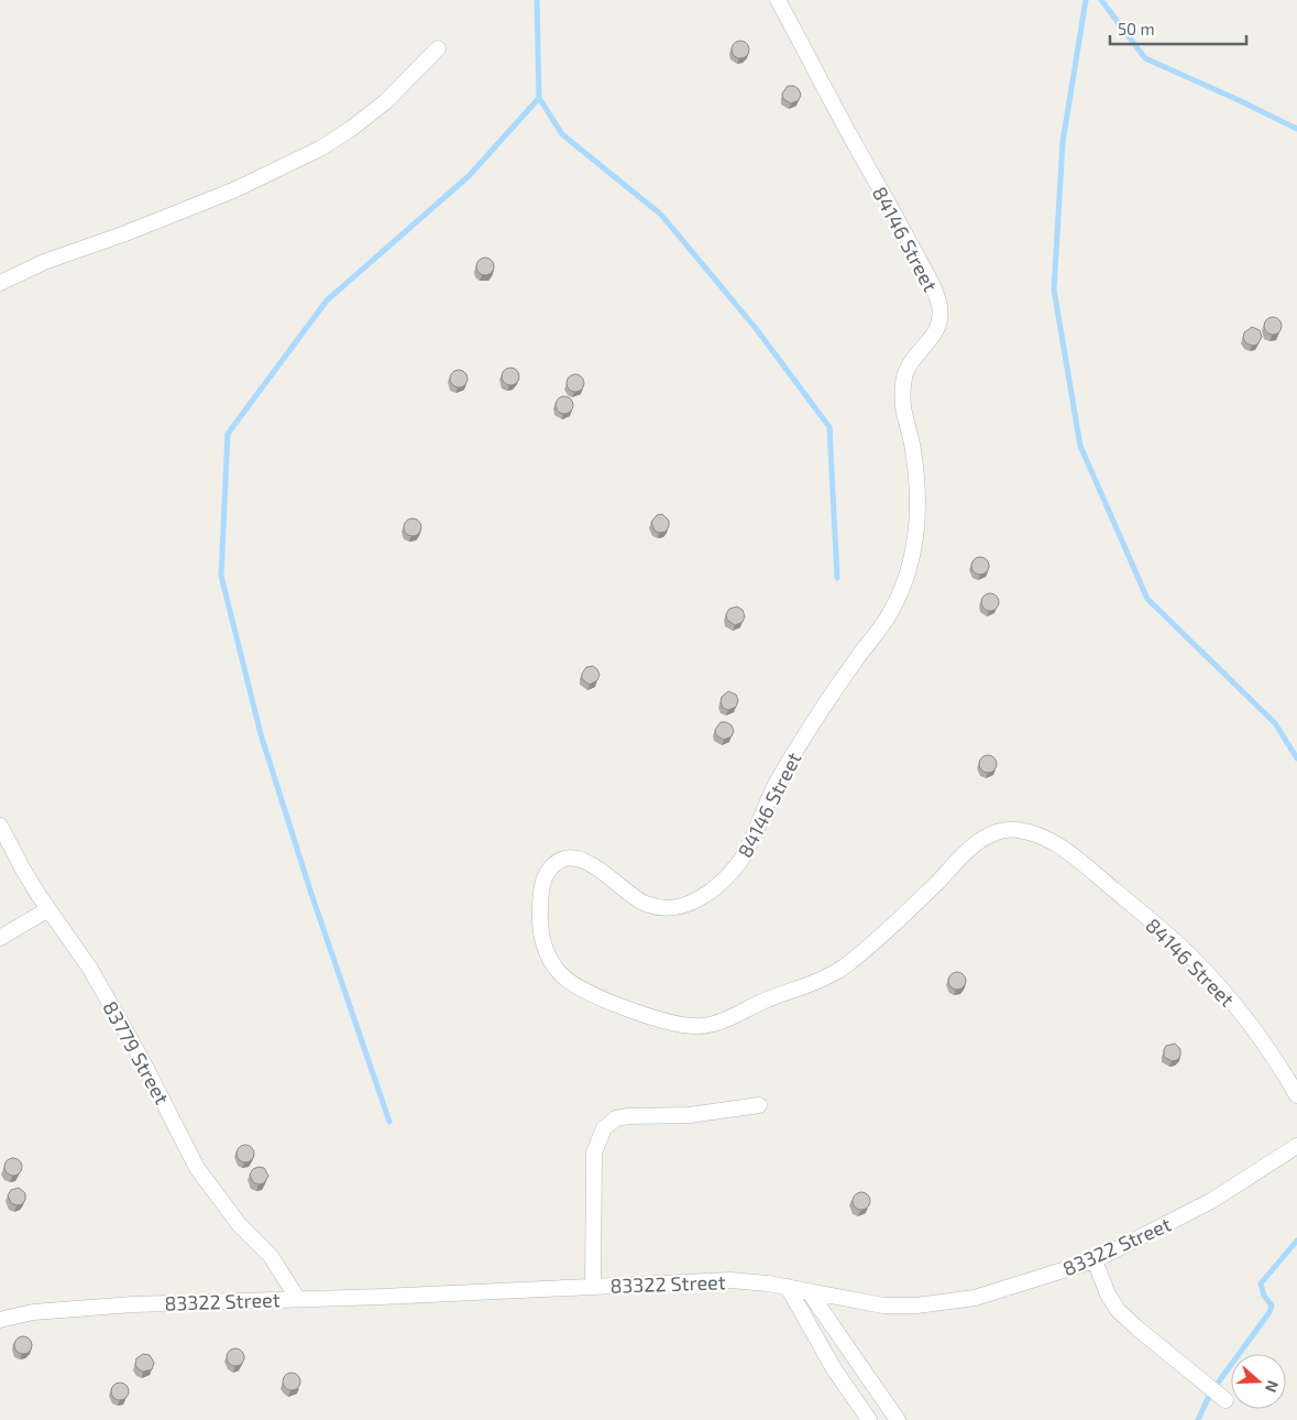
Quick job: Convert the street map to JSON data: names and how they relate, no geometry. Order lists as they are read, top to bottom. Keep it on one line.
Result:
{"streets":{"street":["84146 Street","83779 Street","83322 Street"]},"crossings":[["83779 Street","83322 Street"]],"scale_bar":"50 m","north":"right"}
